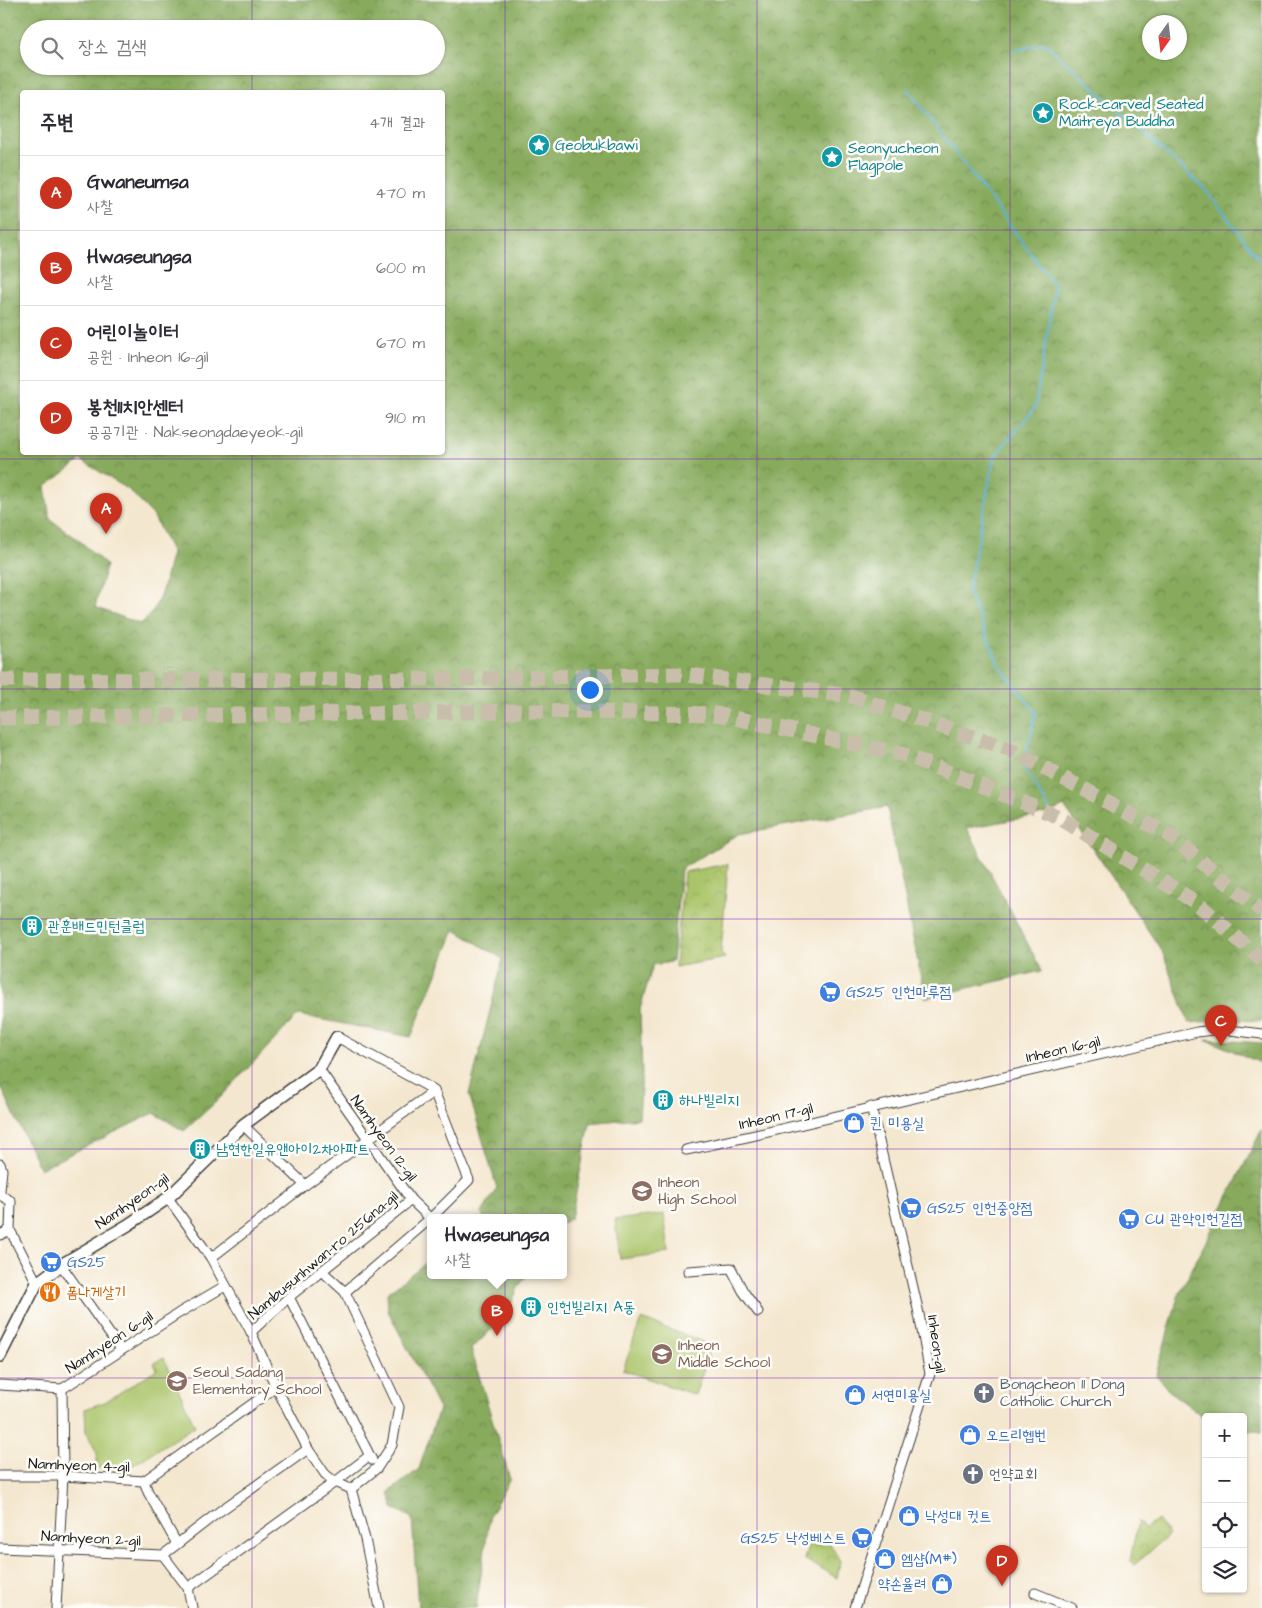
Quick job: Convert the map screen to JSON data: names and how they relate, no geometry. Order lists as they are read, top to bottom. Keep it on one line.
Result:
{"streets":{"street":["Inheon 16-gil","Inheon 17-gil","Namhyeon 12-gil","Namhyeon-gil","Nambusunhwan-ro 256na-gil","Namhyeon 6-gil","Inheon-gil","Namhyeon 4-gil","Namhyeon 2-gil"]},"crossings":[["Inheon 16-gil","Inheon 17-gil"],["Inheon 16-gil","Inheon-gil"],["Inheon 17-gil","Inheon-gil"],["Namhyeon 12-gil","Namhyeon-gil"],["Namhyeon 12-gil","Nambusunhwan-ro 256na-gil"]],"places":{"place":["Rock-carved Seated Maitreya Buddha","Geobukbawi","Seonyucheon Flagpole"],"building":["관훈배드민턴클럽","하나빌리지","남현한일유앤아이2차아파트","인헌빌리지 A동"],"supermarket":["GS25 인헌마루점","GS25 인헌중앙점","CU 관악인헌길점","GS25","GS25 낙성베스트"],"shop":["퀸 미용실","서연미용실","오드리헵번","낙성대 컷트","엠샵(M#)","약손율려"],"school or university":["Inheon High School","Inheon Middle School","Seoul Sadang Elementary School"],"restaurant":["폼나게살기"],"church":["Bongcheon 11 Dong Catholic Church","언약교회"]},"north":"bottom","page":{"search":"장소 검색","heading":["주변","4개 결과"],"list":[{"mark":"A","name":"Gwaneumsa","note":"사찰","value":"470 m"},{"mark":"B","name":"Hwaseungsa","note":"사찰","value":"600 m"},{"mark":"C","name":"어린이놀이터","note":"공원 · Inheon 16-gil","value":"670 m"},{"mark":"D","name":"봉천11치안센터","note":"공공기관 · Nakseongdaeyeok-gil","value":"910 m"}],"pins":["A","C","B","D"],"popup":["Hwaseungsa","사찰"],"map_buttons":["+","−"]}}
